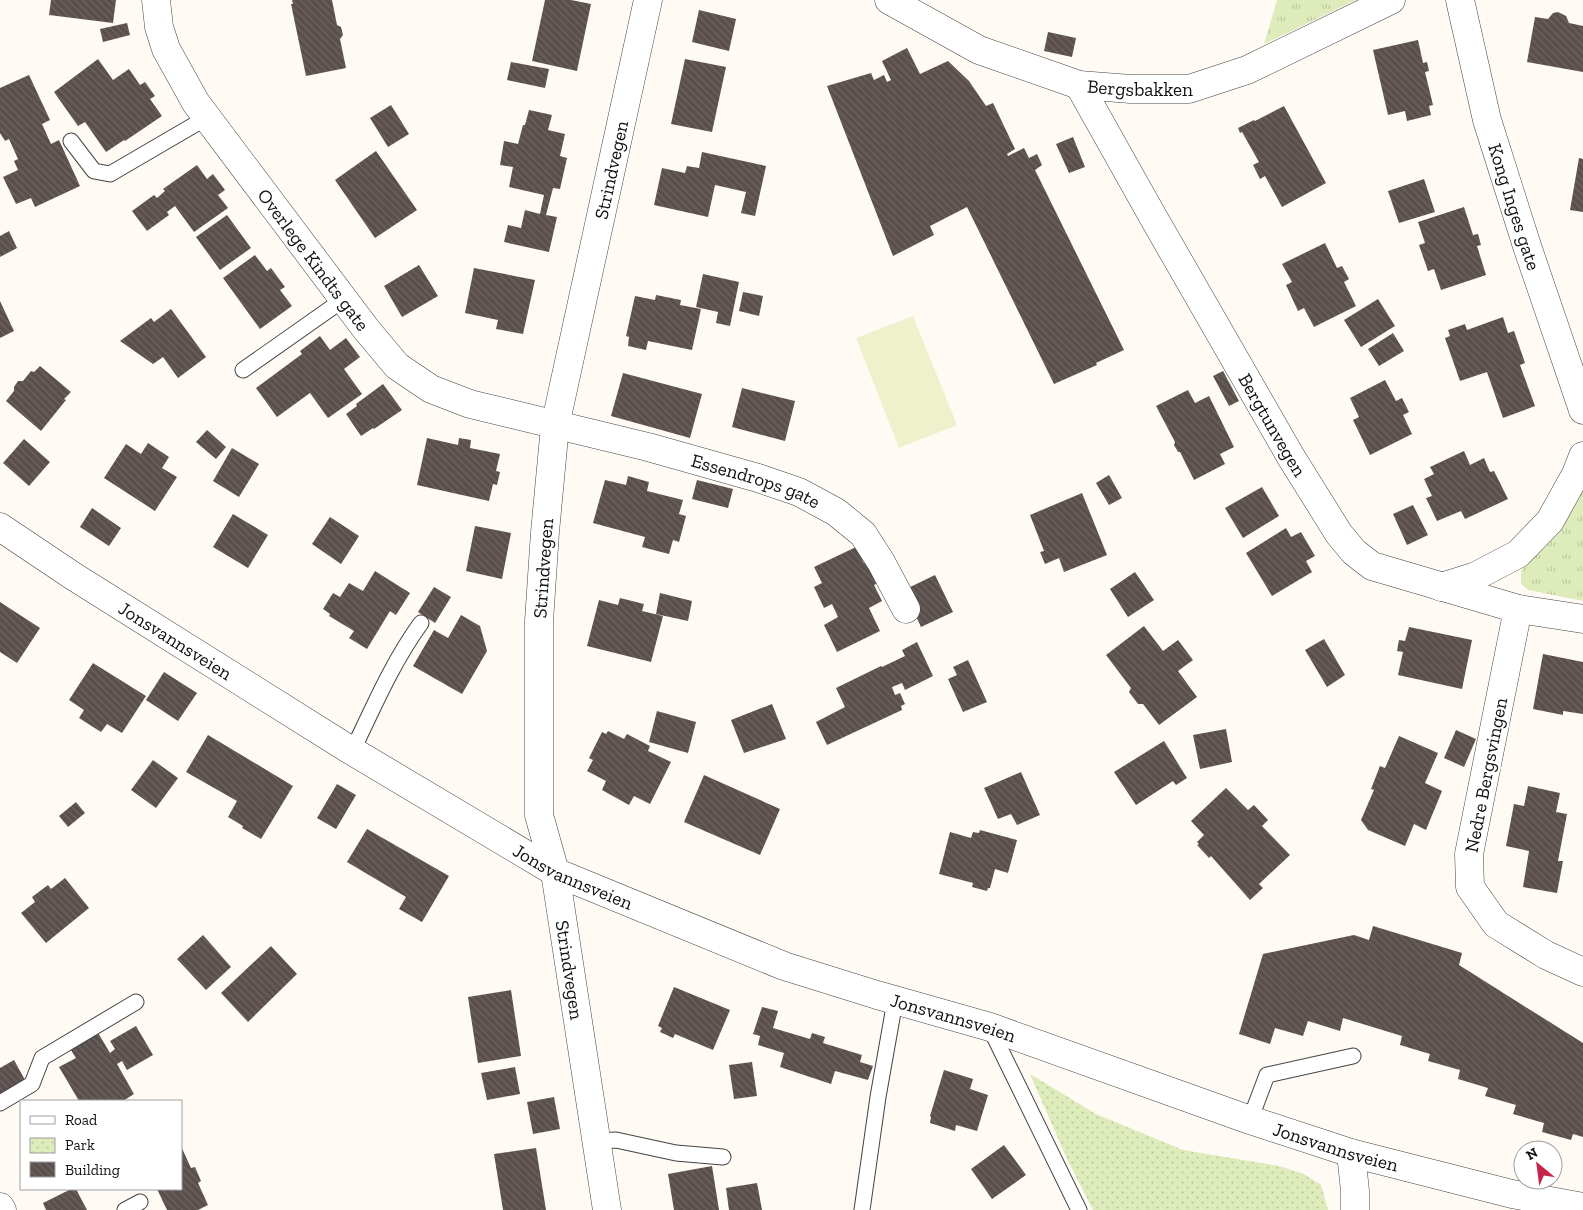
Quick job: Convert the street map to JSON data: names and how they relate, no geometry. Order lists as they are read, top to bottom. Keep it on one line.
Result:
{"streets":{"street":["Bergsbakken","Strindvegen","Kong Inges gate","Overlege Kindts gate","Bergtunvegen","Essendrops gate","Jonsvannsveien","Nedre Bergsvingen"]},"crossings":[["Bergsbakken","Bergtunvegen"],["Strindvegen","Overlege Kindts gate"],["Strindvegen","Essendrops gate"],["Strindvegen","Jonsvannsveien"],["Overlege Kindts gate","Essendrops gate"],["Bergtunvegen","Nedre Bergsvingen"]],"legend":["Road","Park","Building"],"north":"top left"}
